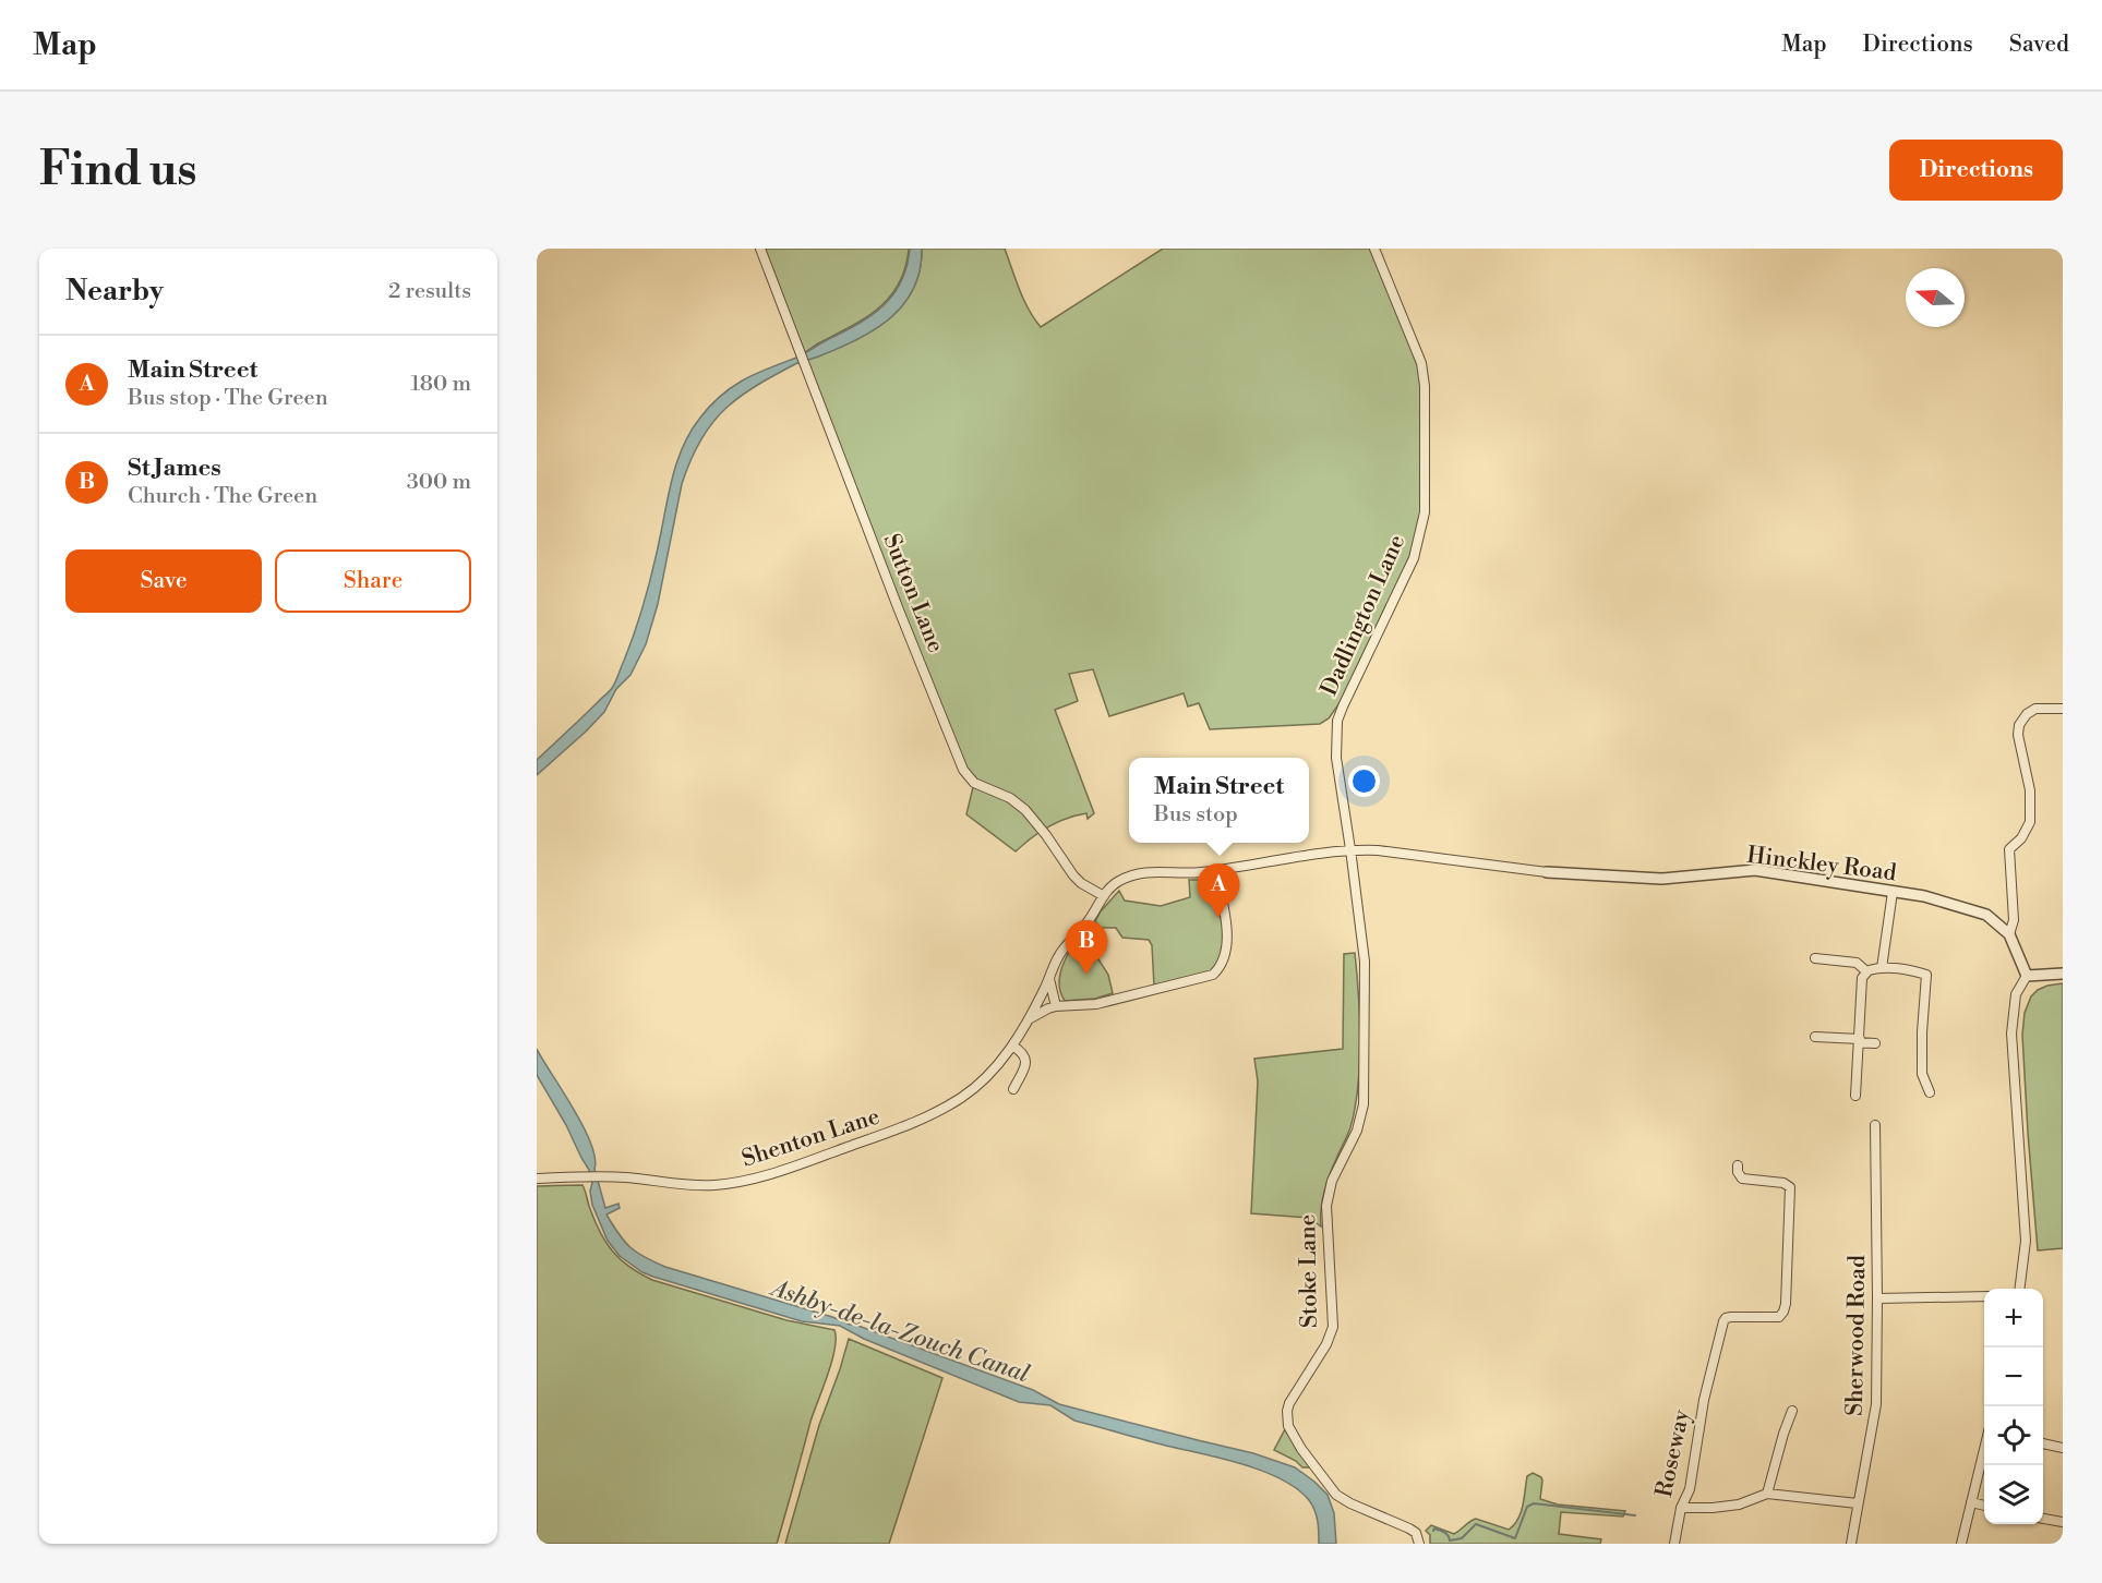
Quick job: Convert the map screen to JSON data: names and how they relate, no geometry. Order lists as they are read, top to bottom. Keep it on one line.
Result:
{"streets":{"street":["Sutton Lane","Dadlington Lane","Hinckley Road","Shenton Lane","Stoke Lane","Sherwood Road","Roseway"]},"crossings":[["Sutton Lane","Hinckley Road"],["Sutton Lane","Shenton Lane"],["Dadlington Lane","Hinckley Road"],["Dadlington Lane","Stoke Lane"],["Hinckley Road","Shenton Lane"],["Hinckley Road","Stoke Lane"]],"water":["Ashby-de-la-Zouch Canal"],"north":"left","page":{"header":"Map","nav":["Map","Directions","Saved"],"buttons":["Directions",["Save","Share"]],"title":"Find us","heading":["Nearby","2 results"],"list":[{"mark":"A","name":"Main Street","note":"Bus stop · The Green","value":"180 m"},{"mark":"B","name":"St James","note":"Church · The Green","value":"300 m"}],"popup":["Main Street","Bus stop"],"pins":["A","B"],"map_buttons":["+","−"]}}
